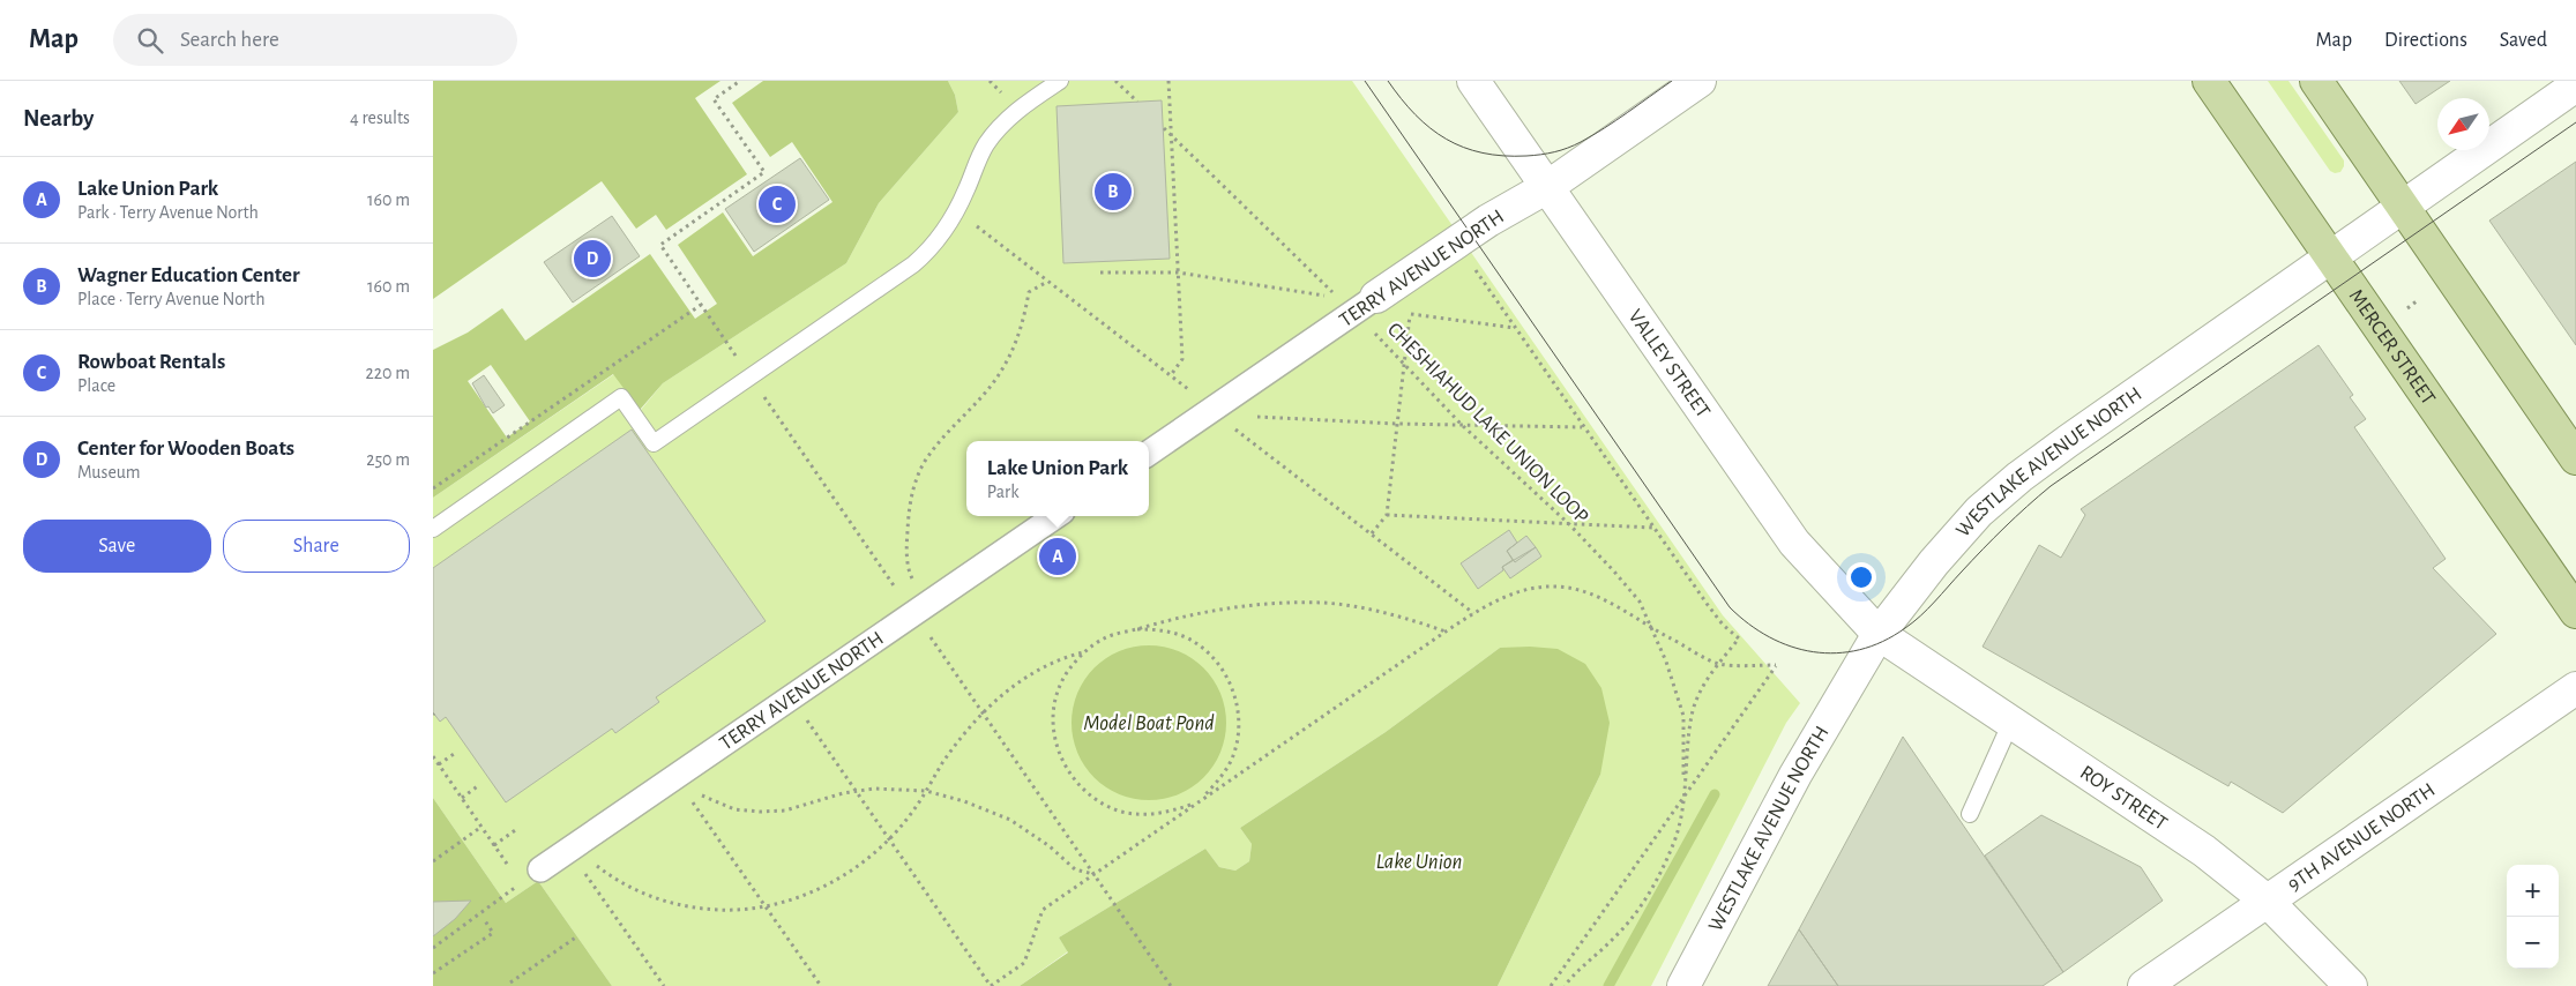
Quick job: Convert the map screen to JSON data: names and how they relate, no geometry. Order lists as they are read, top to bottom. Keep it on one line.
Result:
{"streets":{"main road":["TERRY AVENUE NORTH","MERCER STREET","VALLEY STREET","WESTLAKE AVENUE NORTH","ROY STREET","9TH AVENUE NORTH"],"path":["CHESHIAHUD LAKE UNION LOOP"]},"crossings":[["TERRY AVENUE NORTH","VALLEY STREET"],["TERRY AVENUE NORTH","CHESHIAHUD LAKE UNION LOOP"],["MERCER STREET","WESTLAKE AVENUE NORTH"],["VALLEY STREET","WESTLAKE AVENUE NORTH"],["VALLEY STREET","ROY STREET"],["WESTLAKE AVENUE NORTH","ROY STREET"],["ROY STREET","9TH AVENUE NORTH"]],"water":["Model Boat Pond","Lake Union"],"north":"bottom left","page":{"header":"Map","search":"Search here","nav":["Map","Directions","Saved"],"heading":["Nearby","4 results"],"list":[{"mark":"A","name":"Lake Union Park","note":"Park · Terry Avenue North","value":"160 m"},{"mark":"B","name":"Wagner Education Center","note":"Place · Terry Avenue North","value":"160 m"},{"mark":"C","name":"Rowboat Rentals","note":"Place","value":"220 m"},{"mark":"D","name":"Center for Wooden Boats","note":"Museum","value":"250 m"}],"pins":["B","C","D","A"],"popup":["Lake Union Park","Park"],"buttons":["Save","Share"],"map_buttons":["+","−"]}}
